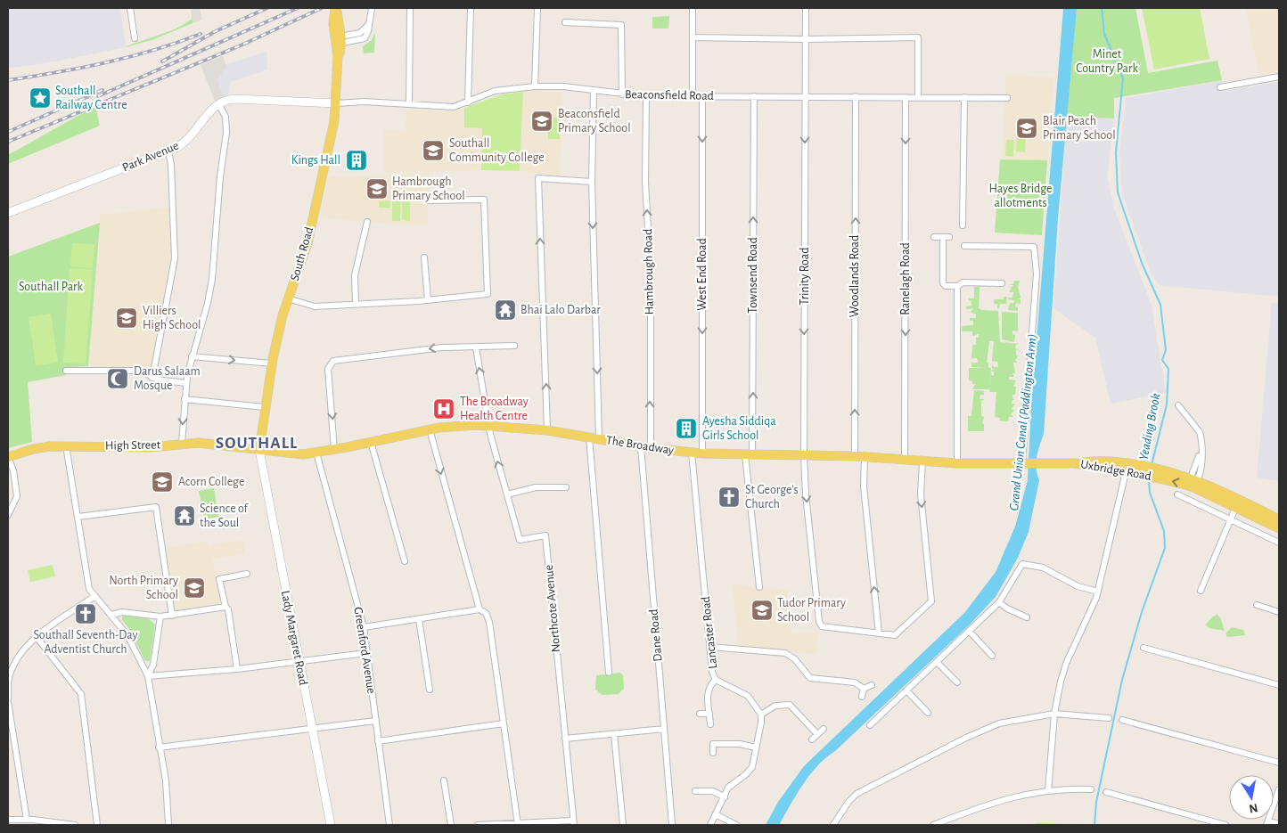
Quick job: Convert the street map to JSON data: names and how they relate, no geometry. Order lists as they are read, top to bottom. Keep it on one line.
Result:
{"streets":{"main road":["South Road","High Street","The Broadway","Uxbridge Road"],"street":["Beaconsfield Road","Park Avenue","Hambrough Road","West End Road","Townsend Road","Trinity Road","Woodlands Road","Ranelagh Road","Northcote Avenue","Lancaster Road","Dane Road","Lady Margaret Road","Greenford Avenue"]},"crossings":[["Beaconsfield Road","South Road"],["Beaconsfield Road","Hambrough Road"],["Beaconsfield Road","West End Road"],["Beaconsfield Road","Townsend Road"],["Beaconsfield Road","Trinity Road"],["Beaconsfield Road","Woodlands Road"],["Beaconsfield Road","Ranelagh Road"],["South Road","High Street"],["South Road","The Broadway"],["South Road","Lady Margaret Road"],["Hambrough Road","The Broadway"],["West End Road","The Broadway"],["Townsend Road","The Broadway"],["Trinity Road","The Broadway"],["Woodlands Road","The Broadway"],["Ranelagh Road","The Broadway"],["High Street","The Broadway"],["High Street","Lady Margaret Road"],["The Broadway","Uxbridge Road"],["The Broadway","Northcote Avenue"],["The Broadway","Lancaster Road"],["The Broadway","Dane Road"],["The Broadway","Lady Margaret Road"],["The Broadway","Greenford Avenue"]],"one_way":["Hambrough Road","West End Road","Townsend Road","Trinity Road","Woodlands Road","Ranelagh Road"],"districts":["SOUTHALL"],"water":["Grand Union Canal (Paddington Arm)","Yeading Brook"],"parks":["Minet Country Park","Hayes Bridge allotments","Southall Park"],"places":{"place":["Southall Railway Centre"],"school or university":["Beaconsfield Primary School","Blair Peach Primary School","Southall Community College","Hambrough Primary School","Villiers High School","Acorn College","North Primary School","Tudor Primary School"],"building":["Kings Hall","Ayesha Siddiqa Girls School"],"temple":["Bhai Lalo Darbar","Science of the Soul"],"mosque":["Darus Salaam Mosque"],"hospital":["The Broadway Health Centre"],"church":["St George's Church","Southall Seventh-Day Adventist Church"]},"north":"bottom"}
